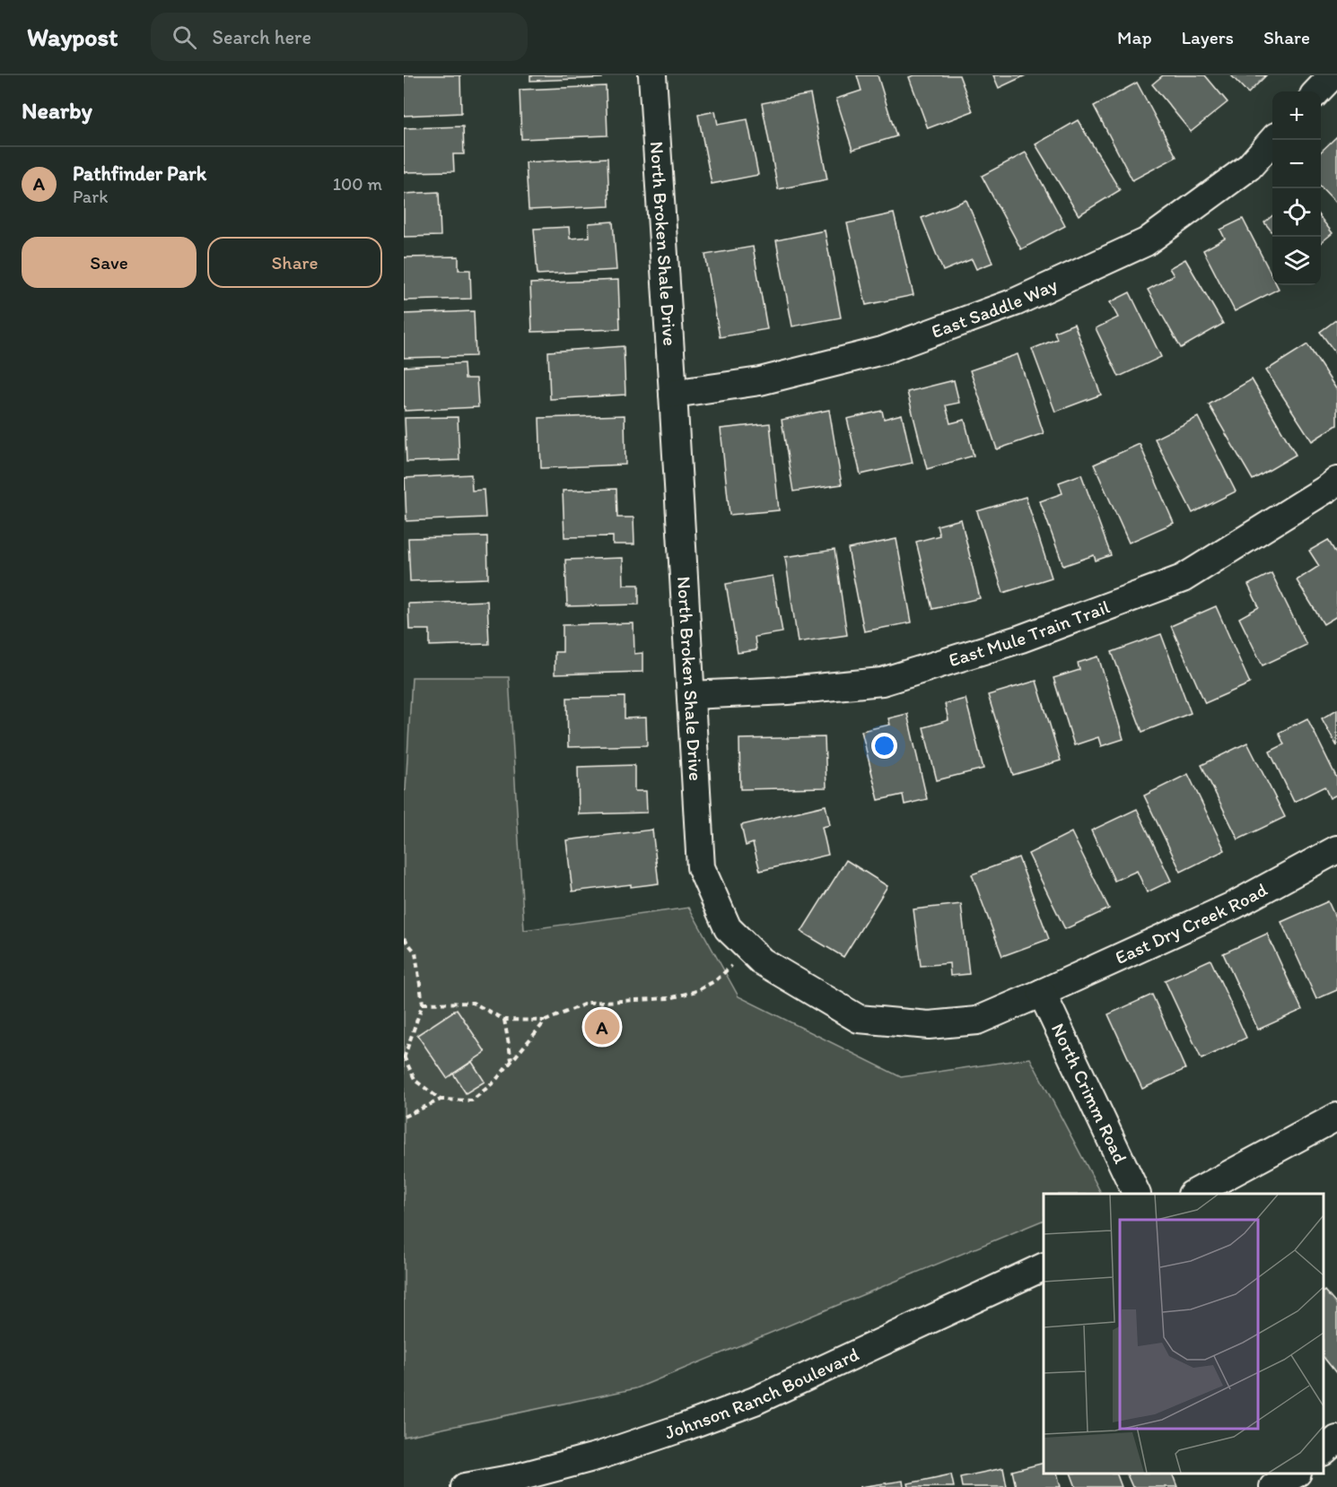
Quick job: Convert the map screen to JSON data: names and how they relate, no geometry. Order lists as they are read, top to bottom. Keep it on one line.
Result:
{"streets":{"street":["North Broken Shale Drive","East Saddle Way","East Mule Train Trail","East Dry Creek Road","North Crimm Road","Johnson Ranch Boulevard"]},"crossings":[["North Broken Shale Drive","East Saddle Way"],["North Broken Shale Drive","East Mule Train Trail"],["North Broken Shale Drive","East Dry Creek Road"],["North Broken Shale Drive","North Crimm Road"],["East Dry Creek Road","North Crimm Road"]],"page":{"header":"Waypost","search":"Search here","nav":["Map","Layers","Share"],"heading":"Nearby","map_buttons":["+","−"],"list":[{"mark":"A","name":"Pathfinder Park","note":"Park","value":"100 m"}],"buttons":["Save","Share"],"pins":"A"}}
